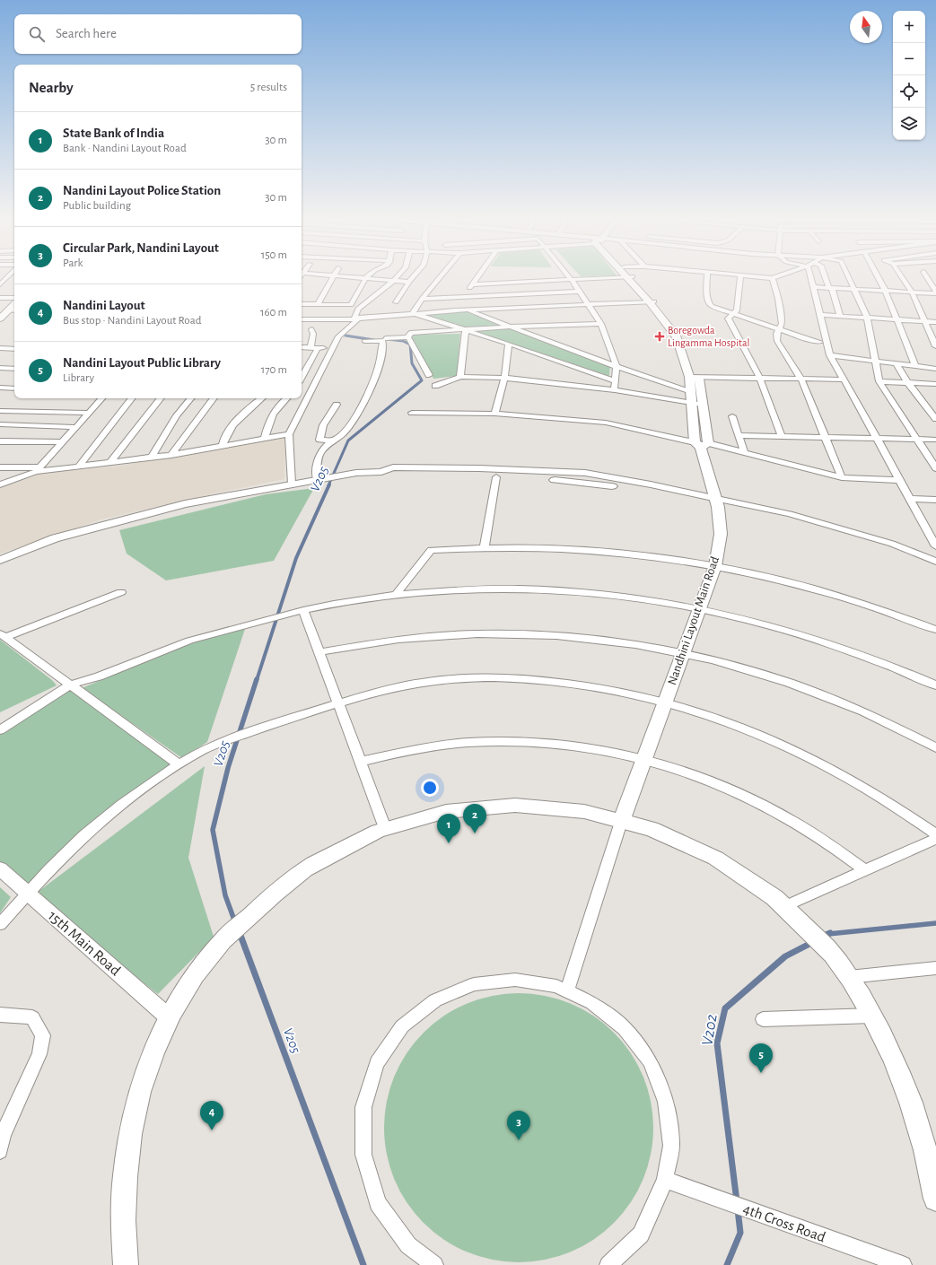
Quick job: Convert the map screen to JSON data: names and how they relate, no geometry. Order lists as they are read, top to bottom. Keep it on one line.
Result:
{"streets":{"main road":["Nandhini Layout Main Road"],"street":["15th Main Road","4th Cross Road"]},"water":["V205","V202"],"places":{"health":["Boregowda Lingamma Hospital"]},"north":"top","page":{"map_buttons":["+","−"],"search":"Search here","heading":["Nearby","5 results"],"list":[{"mark":"1","name":"State Bank of India","note":"Bank · Nandini Layout Road","value":"30 m"},{"mark":"2","name":"Nandini Layout Police Station","note":"Public building","value":"30 m"},{"mark":"3","name":"Circular Park, Nandini Layout","note":"Park","value":"150 m"},{"mark":"4","name":"Nandini Layout","note":"Bus stop · Nandini Layout Road","value":"160 m"},{"mark":"5","name":"Nandini Layout Public Library","note":"Library","value":"170 m"}],"pins":["2","1","5","4","3"]}}
